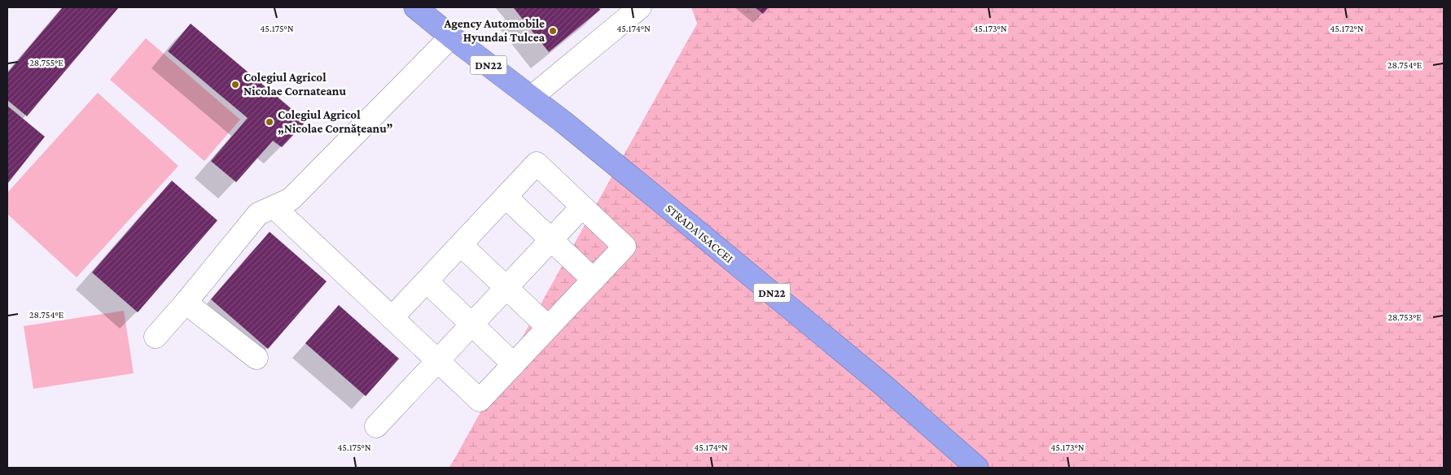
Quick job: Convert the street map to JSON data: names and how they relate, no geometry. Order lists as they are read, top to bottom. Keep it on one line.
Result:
{"streets":{"highway":["DN22","STRADA ISACCEI"]},"places":["Agency Automobile Hyundai Tulcea","Colegiul Agricol Nicolae Cornateanu","Colegiul Agricol „Nicolae Cornățeanu”"],"coordinates":["45.175°N","45.174°N","45.173°N","45.172°N","28.755°E","28.754°E","28.753°E"]}
